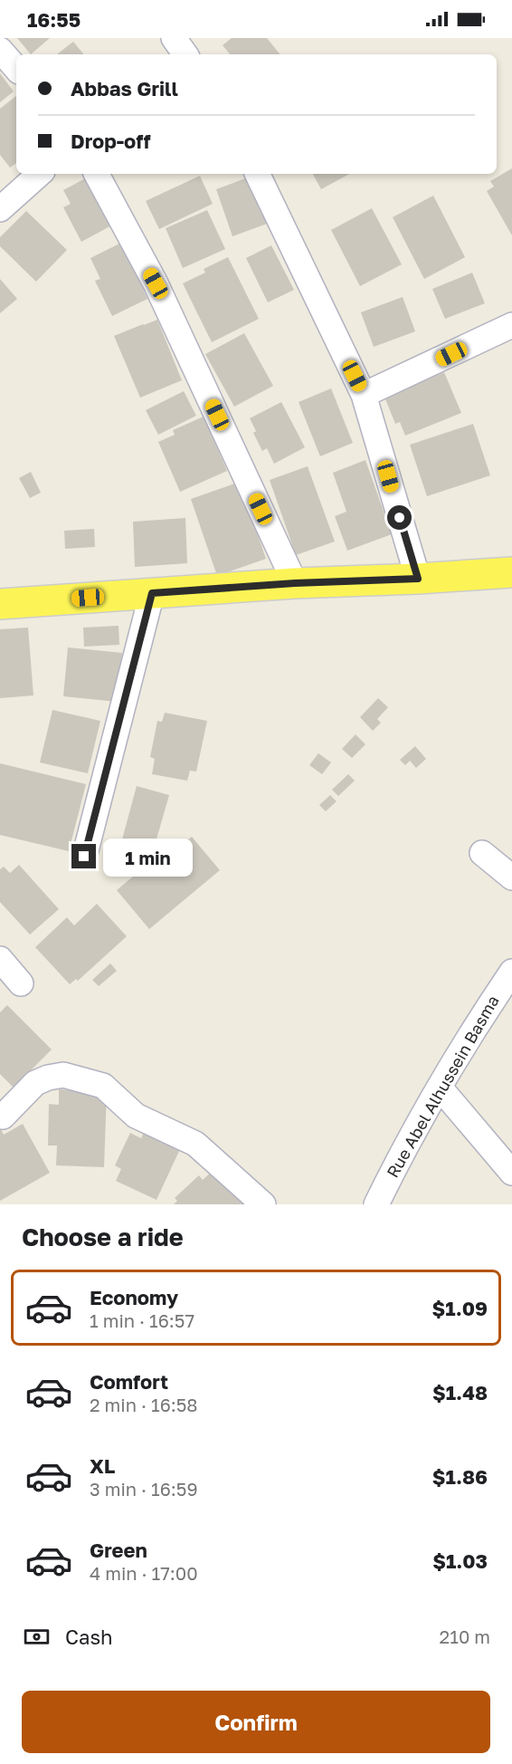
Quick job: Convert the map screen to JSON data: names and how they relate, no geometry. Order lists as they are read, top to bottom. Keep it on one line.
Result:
{"streets":{"street":["Rue Abel Alhussein Basma"]},"page":{"status":"16:55","banner":["Abbas Grill","Drop-off"],"bubble":"1 min","heading":"Choose a ride","list":[{"name":"Economy","note":"1 min · 16:57","value":"$1.09"},{"name":"Comfort","note":"2 min · 16:58","value":"$1.48"},{"name":"XL","note":"3 min · 16:59","value":"$1.86"},{"name":"Green","note":"4 min · 17:00","value":"$1.03"}],"pay":["Cash","210 m"],"buttons":"Confirm"}}
